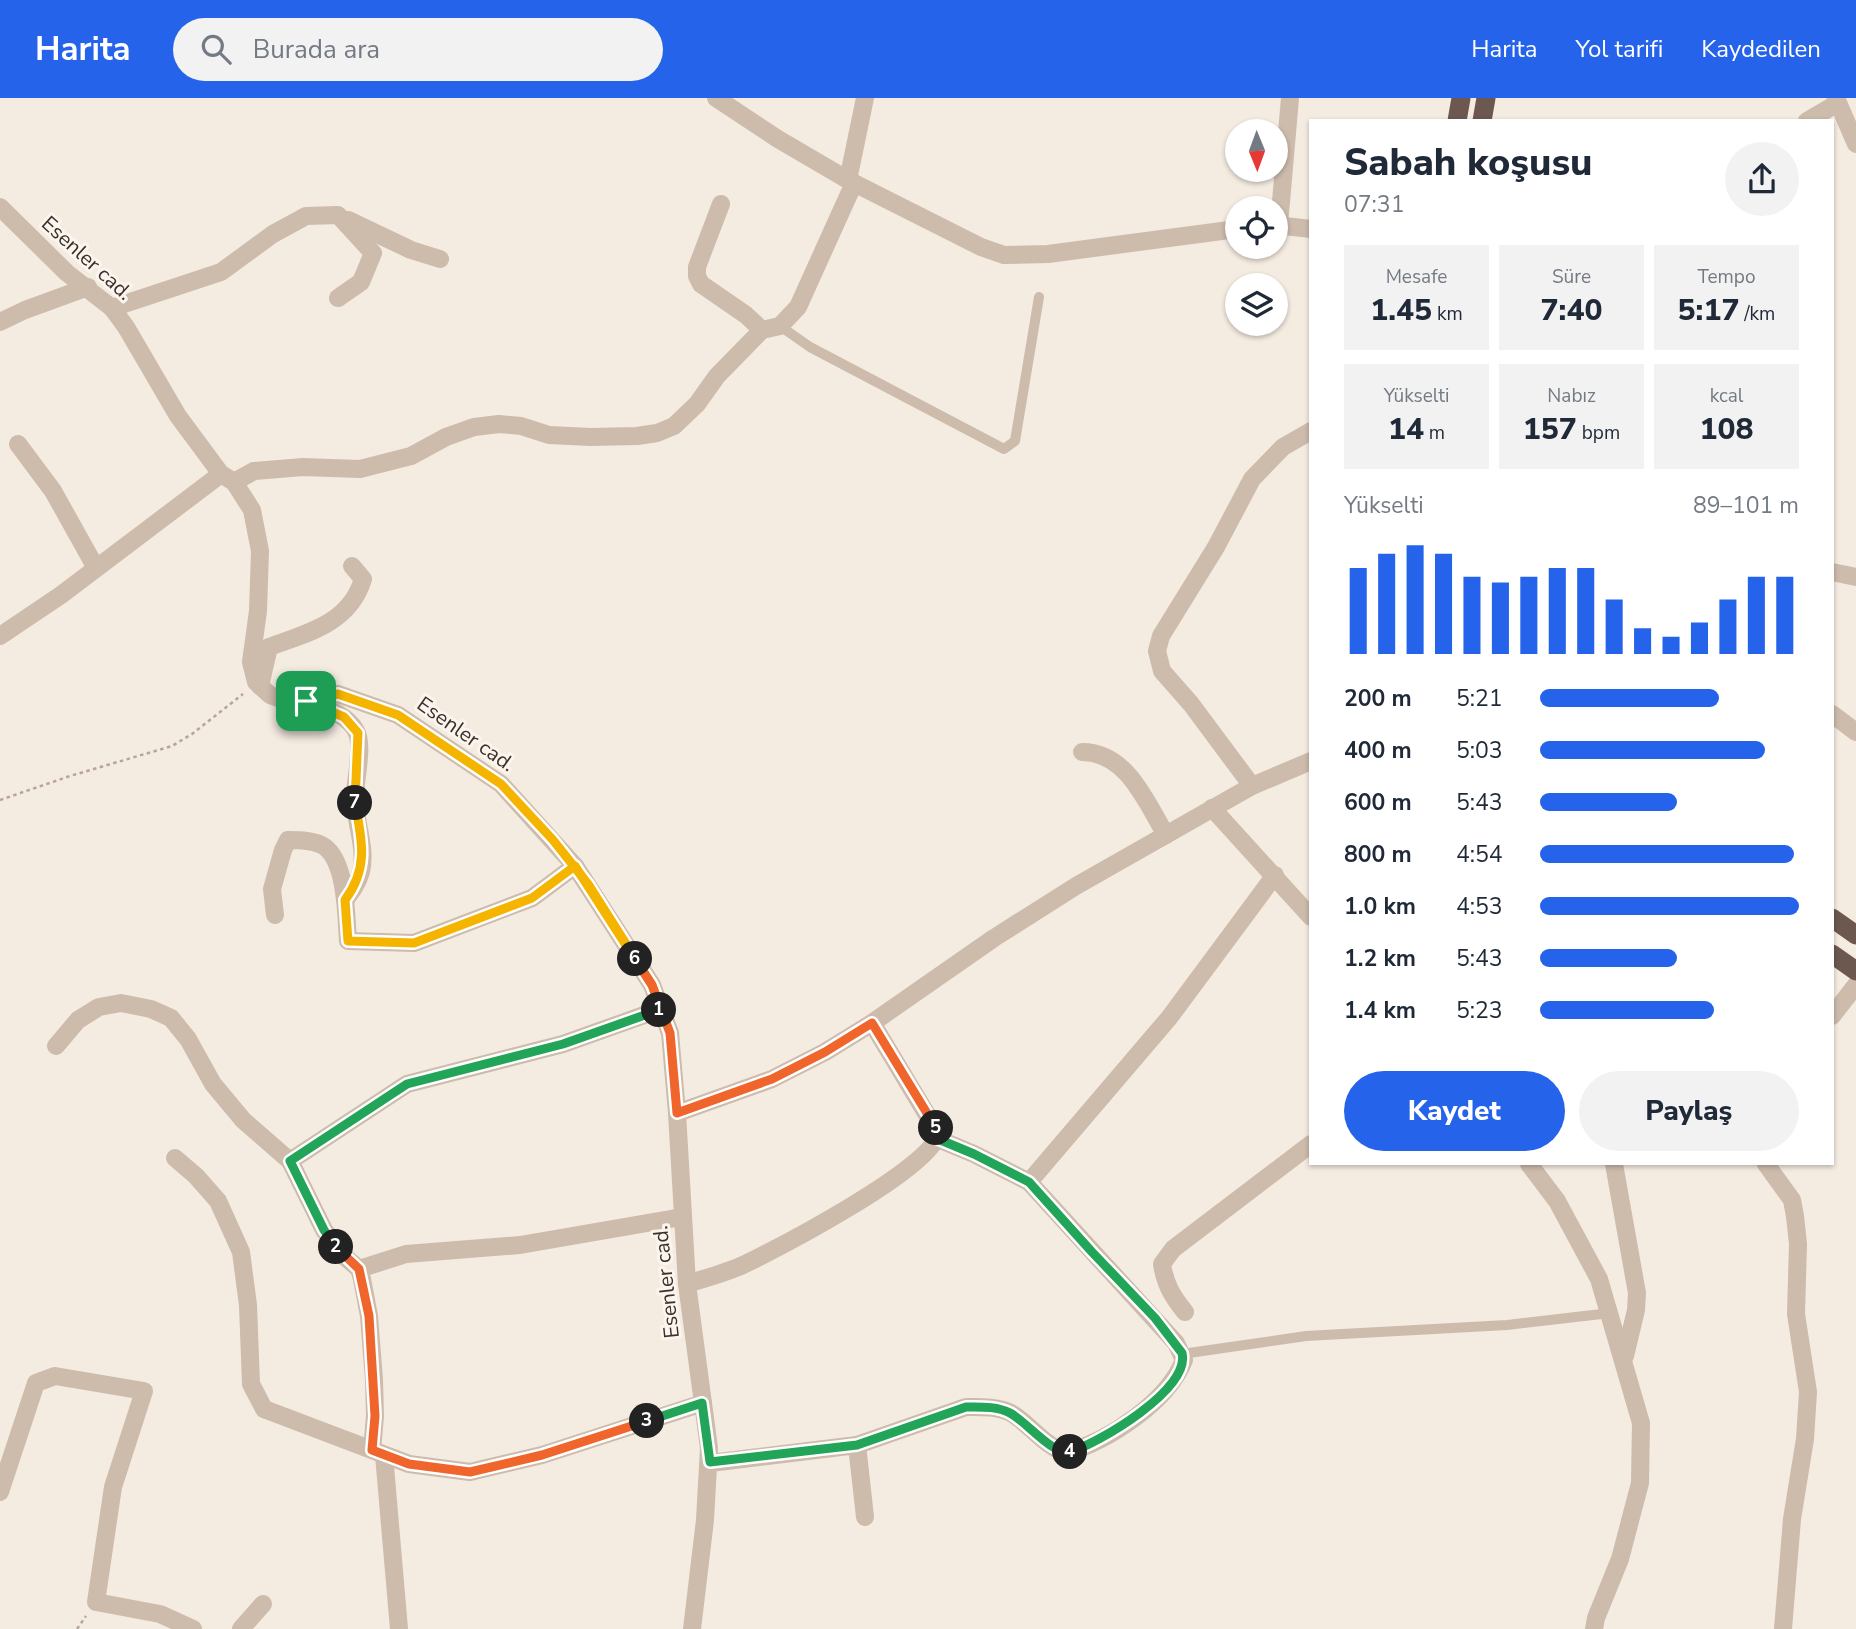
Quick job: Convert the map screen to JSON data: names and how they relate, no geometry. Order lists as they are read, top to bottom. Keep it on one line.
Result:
{"streets":{"street":["Esenler cad."]},"north":"bottom","page":{"header":"Harita","search":"Burada ara","nav":["Harita","Yol tarifi","Kaydedilen"],"heading":["Sabah koşusu","07:31"],"stats":[["Mesafe","1.45 km"],["Süre","7:40"],["Tempo","5:17 /km"],["Yükselti","14 m"],["Nabız","157 bpm"],["kcal","108"]],"chart":["Yükselti","89–101 m"],"list":[{"name":"200 m","note":"5:21"},{"name":"400 m","note":"5:03"},{"name":"600 m","note":"5:43"},{"name":"800 m","note":"4:54"},{"name":"1.0 km","note":"4:53"},{"name":"1.2 km","note":"5:43"},{"name":"1.4 km","note":"5:23"}],"pins":["7","6","1","5","2","3","4"],"buttons":["Kaydet","Paylaş"]}}
